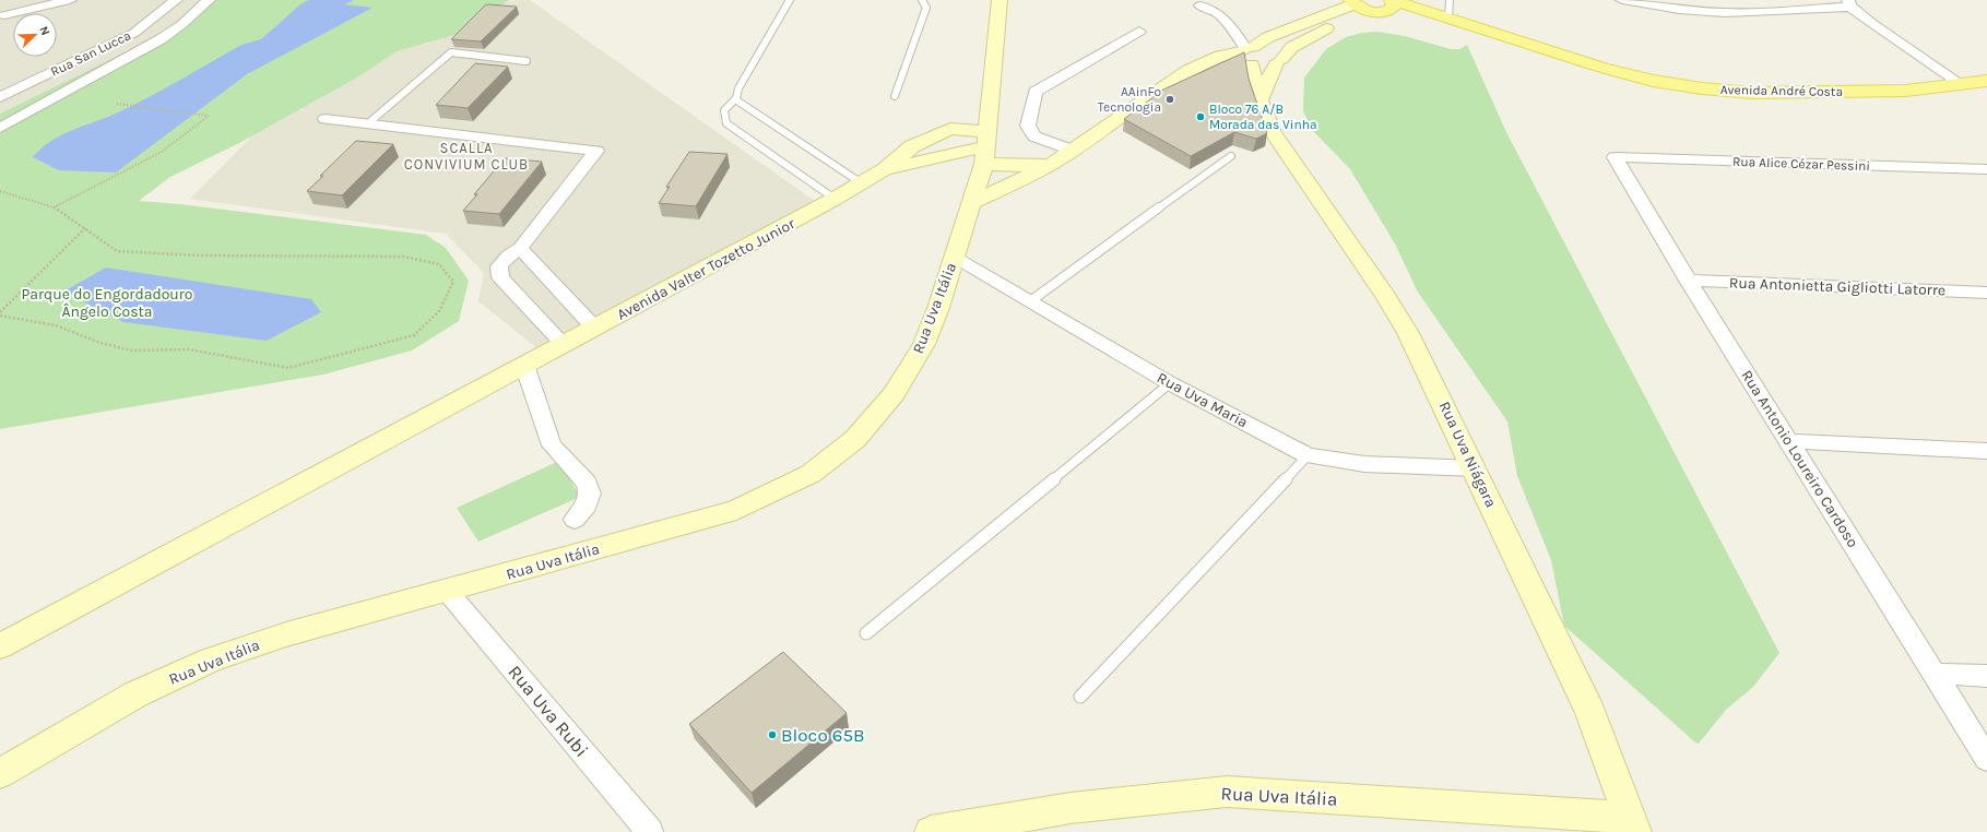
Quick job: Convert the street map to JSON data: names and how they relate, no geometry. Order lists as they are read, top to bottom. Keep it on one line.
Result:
{"streets":{"main road":["Avenida André Costa"],"street":["Rua San Lucca","Rua Alice Cézar Pessini","Avenida Valter Tozetto Junior","Rua Antonietta Gigliotti Latorre","Rua Uva Itália","Rua Uva Maria","Rua Uva Niágara","Rua Antonio Loureiro Cardoso","Rua Uva Rubi"]},"crossings":[["Rua Alice Cézar Pessini","Rua Antonio Loureiro Cardoso"],["Avenida Valter Tozetto Junior","Rua Uva Itália"],["Rua Antonietta Gigliotti Latorre","Rua Antonio Loureiro Cardoso"],["Rua Uva Itália","Rua Uva Maria"],["Rua Uva Itália","Rua Uva Niágara"],["Rua Uva Itália","Rua Uva Rubi"],["Rua Uva Maria","Rua Uva Niágara"]],"districts":["SCALLA CONVIVIUM CLUB"],"parks":["Parque do Engordadouro Ângelo Costa"],"places":["AAinFo Tecnologia","Bloco 76 A/B Morada das Vinha","Bloco 65B"],"north":"top right"}
